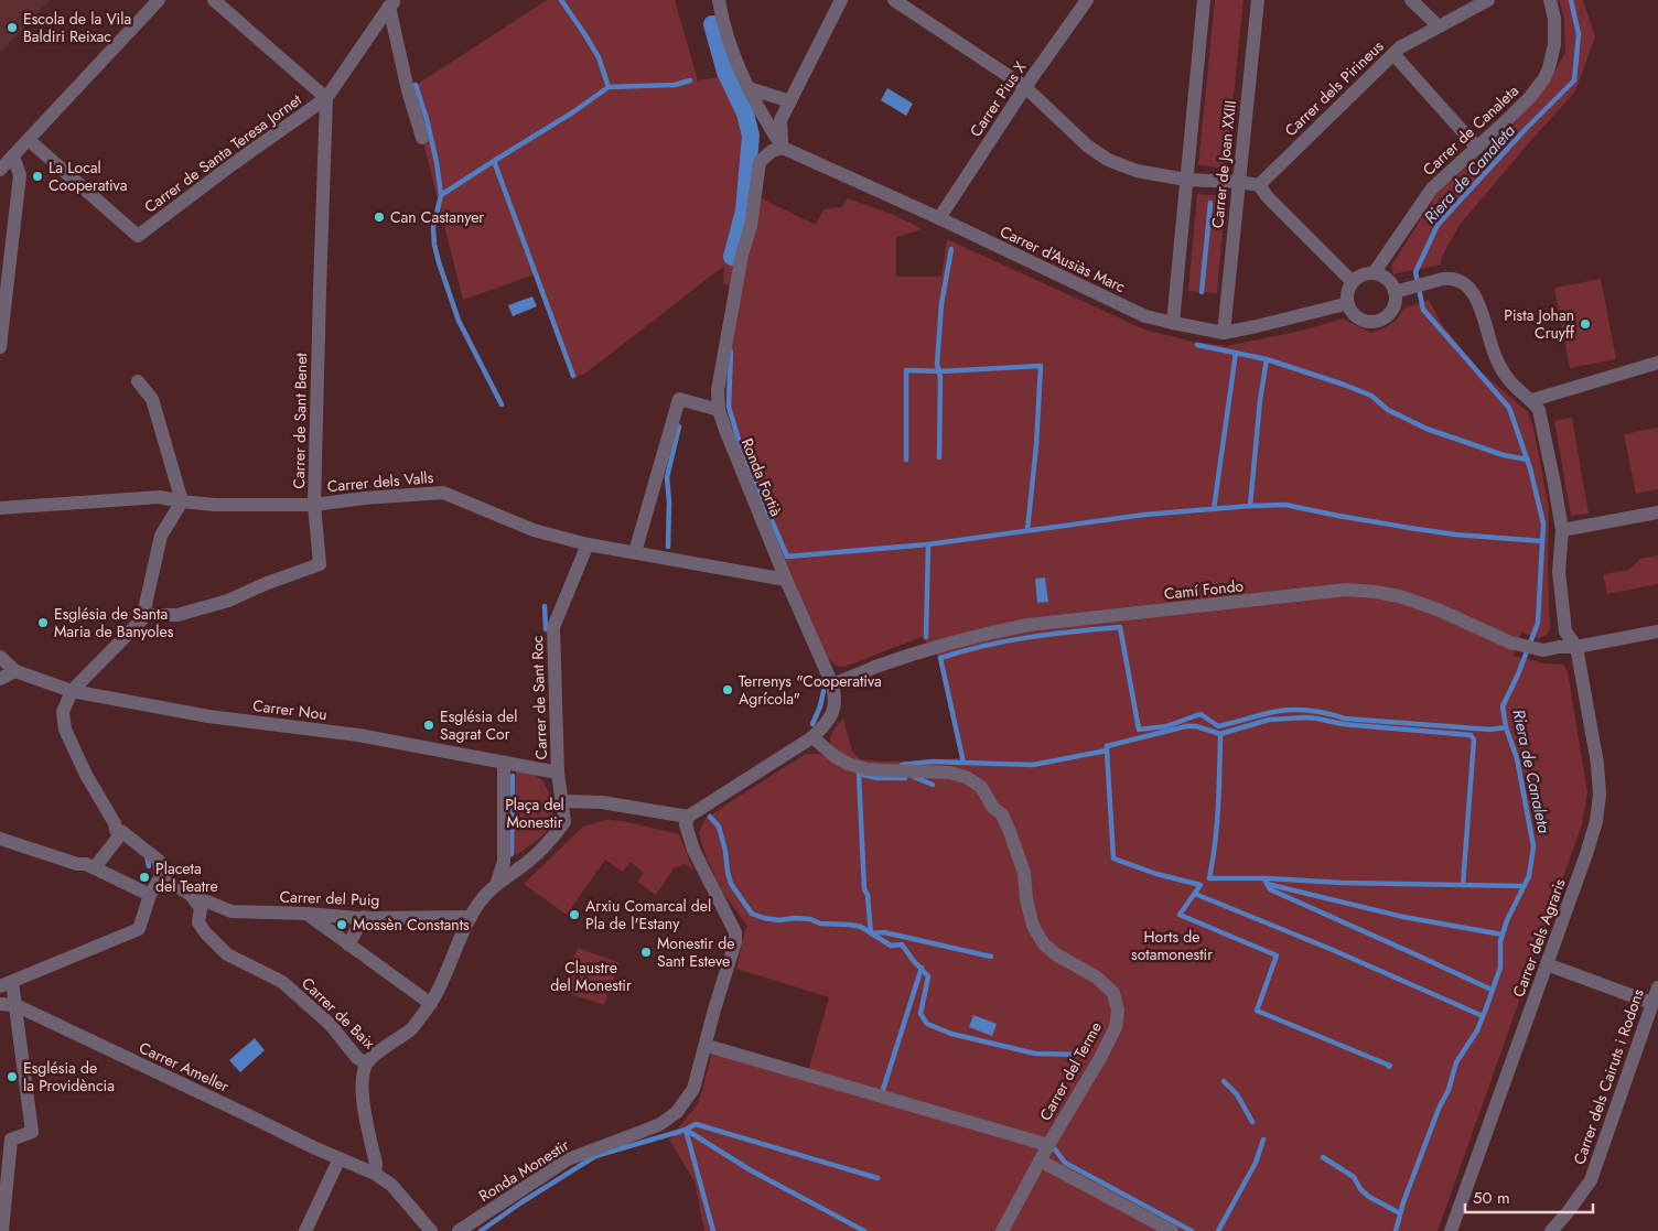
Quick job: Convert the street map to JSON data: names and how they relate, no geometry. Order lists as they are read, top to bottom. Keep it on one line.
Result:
{"streets":{"street":["Carrer dels Pirineus","Carrer Pius X","Carrer de Canaleta","Carrer de Santa Teresa Jornet","Carrer de Joan XXIII","Carrer d'Ausiàs Marc","Carrer de Sant Benet","Ronda Fortià","Carrer dels Valls","Camí Fondo","Carrer de Sant Roc","Carrer Nou","Carrer del Puig","Carrer dels Agraris","Carrer de Baix","Carrer Ameller","Carrer del Terme","Carrer dels Cairuts i Rodons","Ronda Monestir"]},"crossings":[["Carrer Pius X","Carrer d'Ausiàs Marc"],["Carrer de Canaleta","Carrer d'Ausiàs Marc"],["Carrer de Santa Teresa Jornet","Carrer de Sant Benet"],["Carrer de Joan XXIII","Carrer d'Ausiàs Marc"],["Carrer d'Ausiàs Marc","Ronda Fortià"],["Carrer de Sant Benet","Carrer dels Valls"],["Ronda Fortià","Carrer dels Valls"],["Ronda Fortià","Camí Fondo"],["Ronda Fortià","Carrer del Terme"],["Ronda Fortià","Ronda Monestir"],["Carrer dels Valls","Carrer de Sant Roc"],["Camí Fondo","Carrer dels Agraris"],["Carrer del Puig","Carrer de Baix"],["Carrer de Baix","Carrer Ameller"]],"water":["Riera de Canaleta"],"parks":["Plaça del Monestir","Horts de sotamonestir","Claustre del Monestir"],"places":["Escola de la Vila Baldiri Reixac","La Local Cooperativa","Can Castanyer","Pista Johan Cruyff","Església de Santa Maria de Banyoles","Terrenys \"Cooperativa Agrícola\"","Església del Sagrat Cor","Placeta del Teatre","Arxiu Comarcal del Pla de l'Estany","Mossèn Constants","Monestir de Sant Esteve","Església de la Providència"],"scale_bar":"50 m"}
